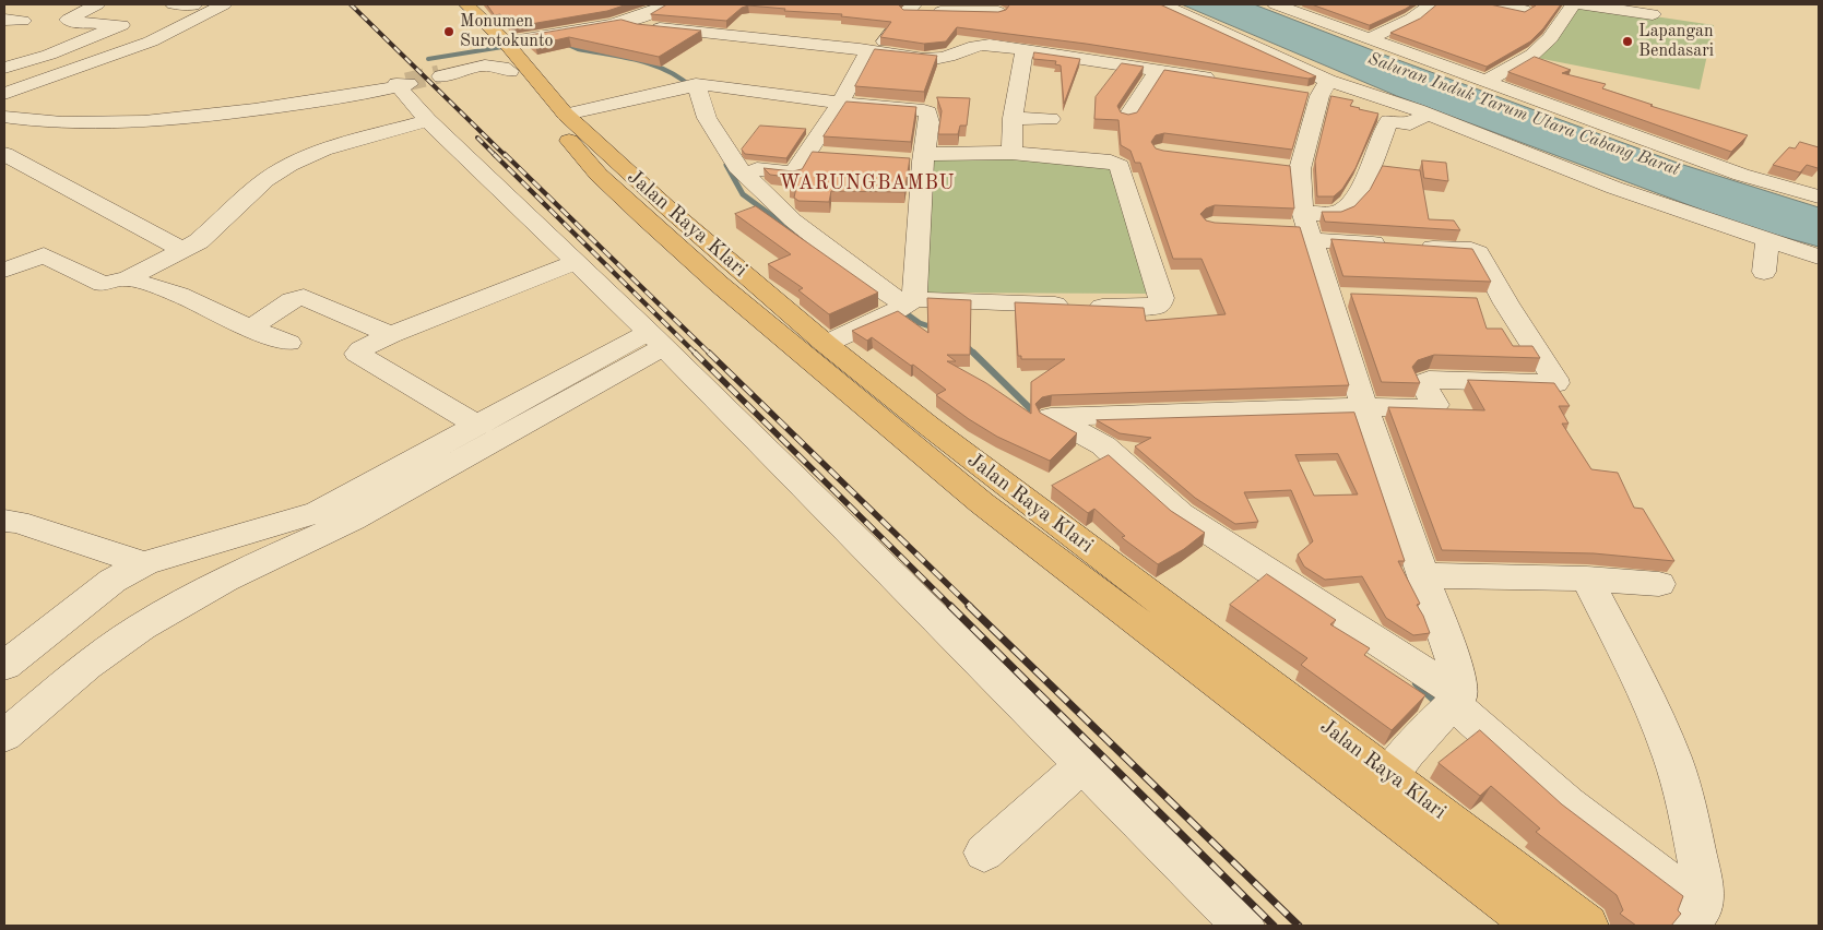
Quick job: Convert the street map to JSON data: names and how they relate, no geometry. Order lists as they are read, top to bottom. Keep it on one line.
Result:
{"streets":{"main road":["Jalan Raya Klari"]},"districts":["WARUNGBAMBU"],"water":["Saluran Induk Tarum Utara Cabang Barat"],"places":["Monumen Surotokunto","Lapangan Bendasari"]}
